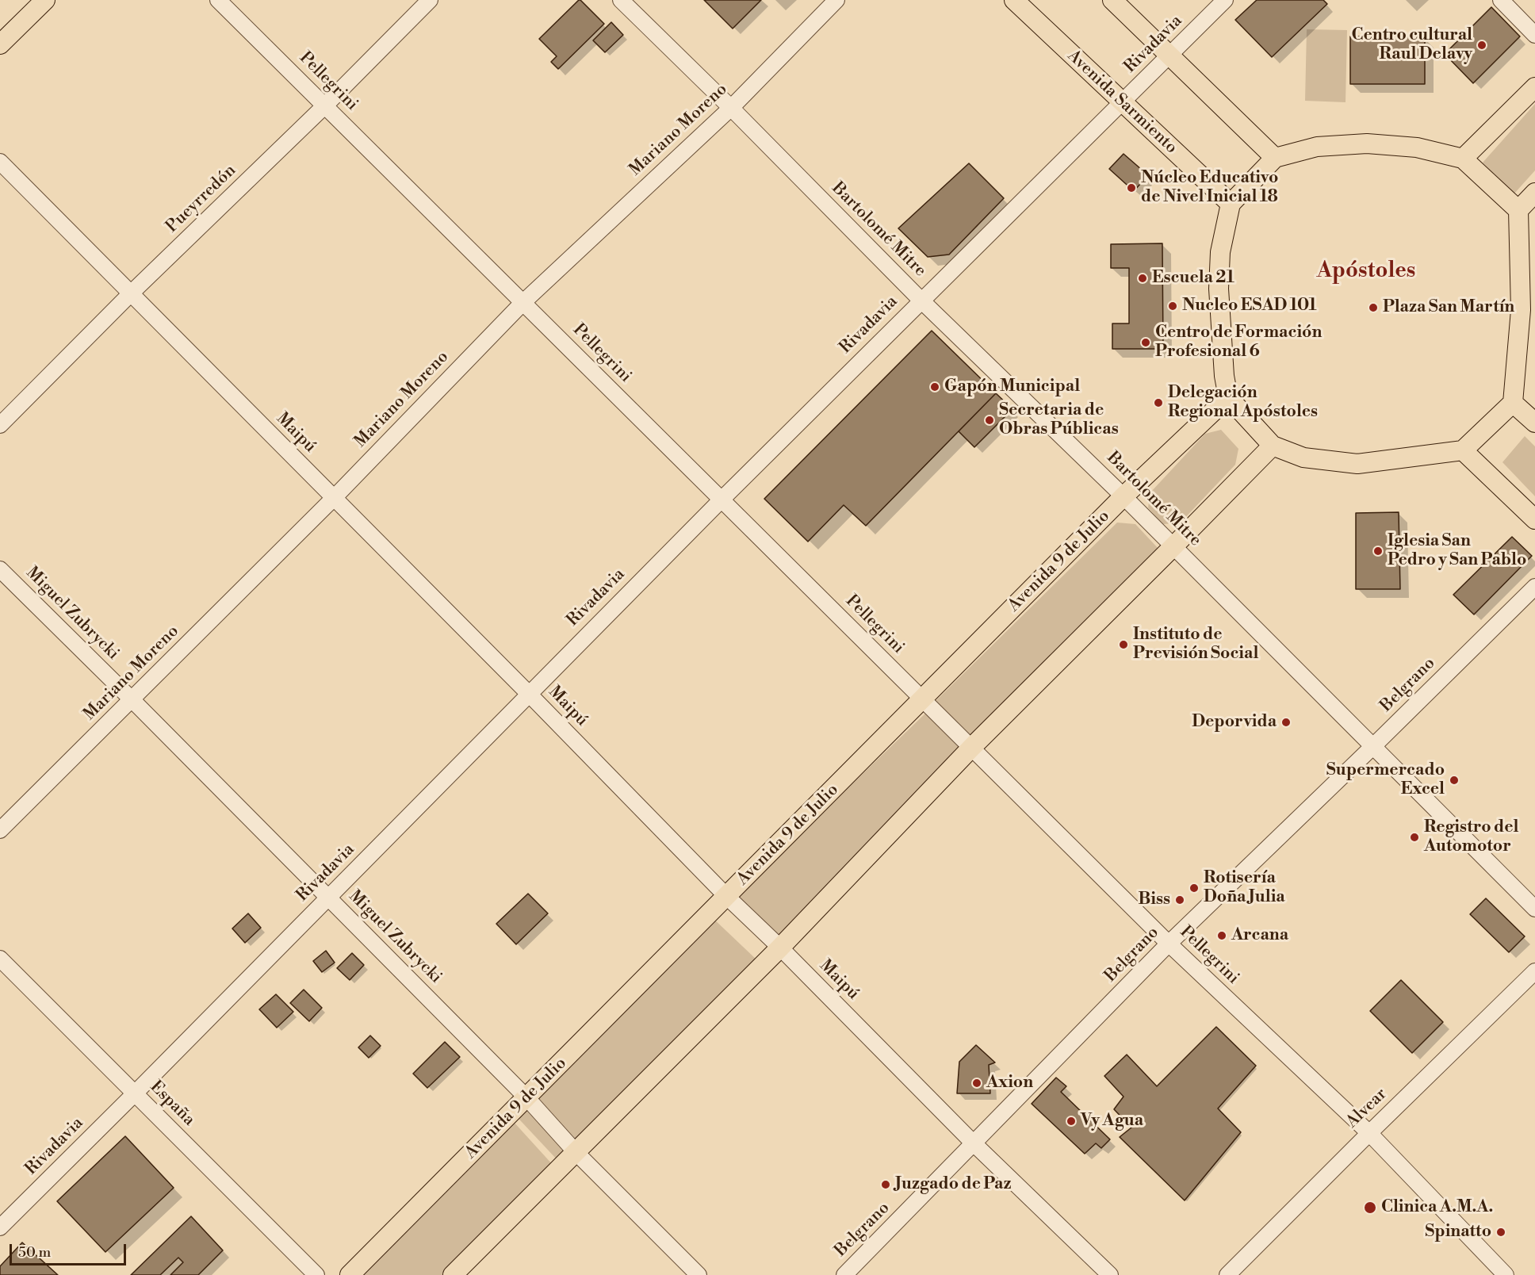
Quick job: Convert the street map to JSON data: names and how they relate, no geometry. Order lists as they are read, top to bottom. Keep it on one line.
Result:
{"streets":{"main road":["Avenida Sarmiento","Avenida 9 de Julio"],"street":["Rivadavia","Pellegrini","Mariano Moreno","Pueyrredón","Bartolomé Mitre","Maipú","Miguel Zubrycki","Belgrano","España","Alvear"]},"crossings":[["Rivadavia","Pellegrini"],["Rivadavia","Avenida Sarmiento"],["Rivadavia","Bartolomé Mitre"],["Rivadavia","Maipú"],["Rivadavia","Miguel Zubrycki"],["Rivadavia","España"],["Pellegrini","Mariano Moreno"],["Pellegrini","Pueyrredón"],["Pellegrini","Avenida 9 de Julio"],["Pellegrini","Belgrano"],["Pellegrini","Alvear"],["Mariano Moreno","Bartolomé Mitre"],["Mariano Moreno","Maipú"],["Mariano Moreno","Miguel Zubrycki"],["Pueyrredón","Maipú"],["Bartolomé Mitre","Avenida 9 de Julio"],["Bartolomé Mitre","Belgrano"],["Maipú","Avenida 9 de Julio"],["Maipú","Belgrano"],["Avenida 9 de Julio","Miguel Zubrycki"]],"districts":["Apóstoles"],"places":["Centro cultural Raul Delavy","Núcleo Educativo de Nivel Inicial 18","Escuela 21","Nucleo ESAD 101","Plaza San Martín","Centro de Formación Profesional 6","Gapón Municipal","Delegación Regional Apóstoles","Secretaria de Obras Públicas","Iglesia San Pedro y San Pablo","Instituto de Previsión Social","Deporvida","Supermercado Excel","Registro del Automotor","Rotisería Doña Julia","Biss","Arcana","Axion","Vy Agua","Juzgado de Paz","Clinica A.M.A.","Spinatto"],"scale_bar":"50 m"}
